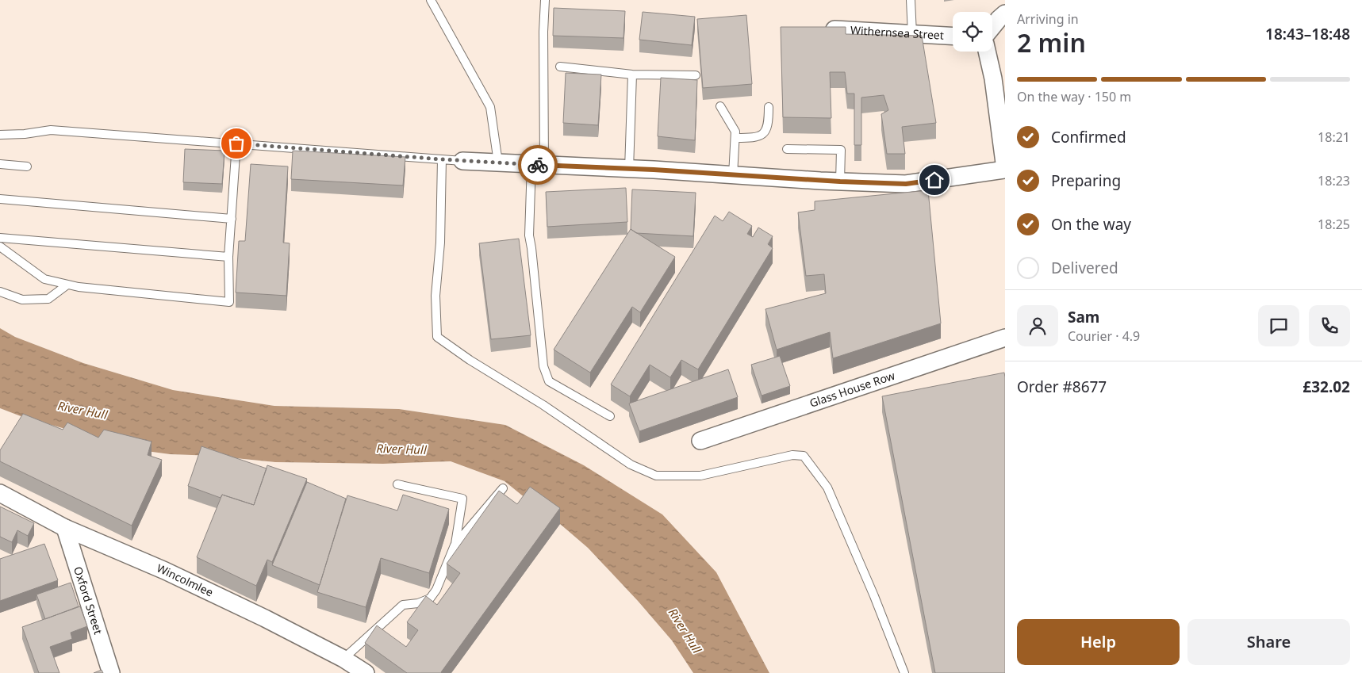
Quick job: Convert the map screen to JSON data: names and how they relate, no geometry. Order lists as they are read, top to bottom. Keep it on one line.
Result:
{"streets":{"street":["Withernsea Street","Glass House Row","Wincolmlee","Oxford Street"]},"crossings":[["Wincolmlee","Oxford Street"]],"water":["River Hull"],"page":{"heading":["2 min","Arriving in","18:43–18:48"],"panel":["Sam","Courier · 4.9","Order #8677","£32.02"],"bar":"On the way · 150 m","list":[["Confirmed","18:21"],["Preparing","18:23"],["On the way","18:25"],"Delivered"],"buttons":["Help","Share"]}}
